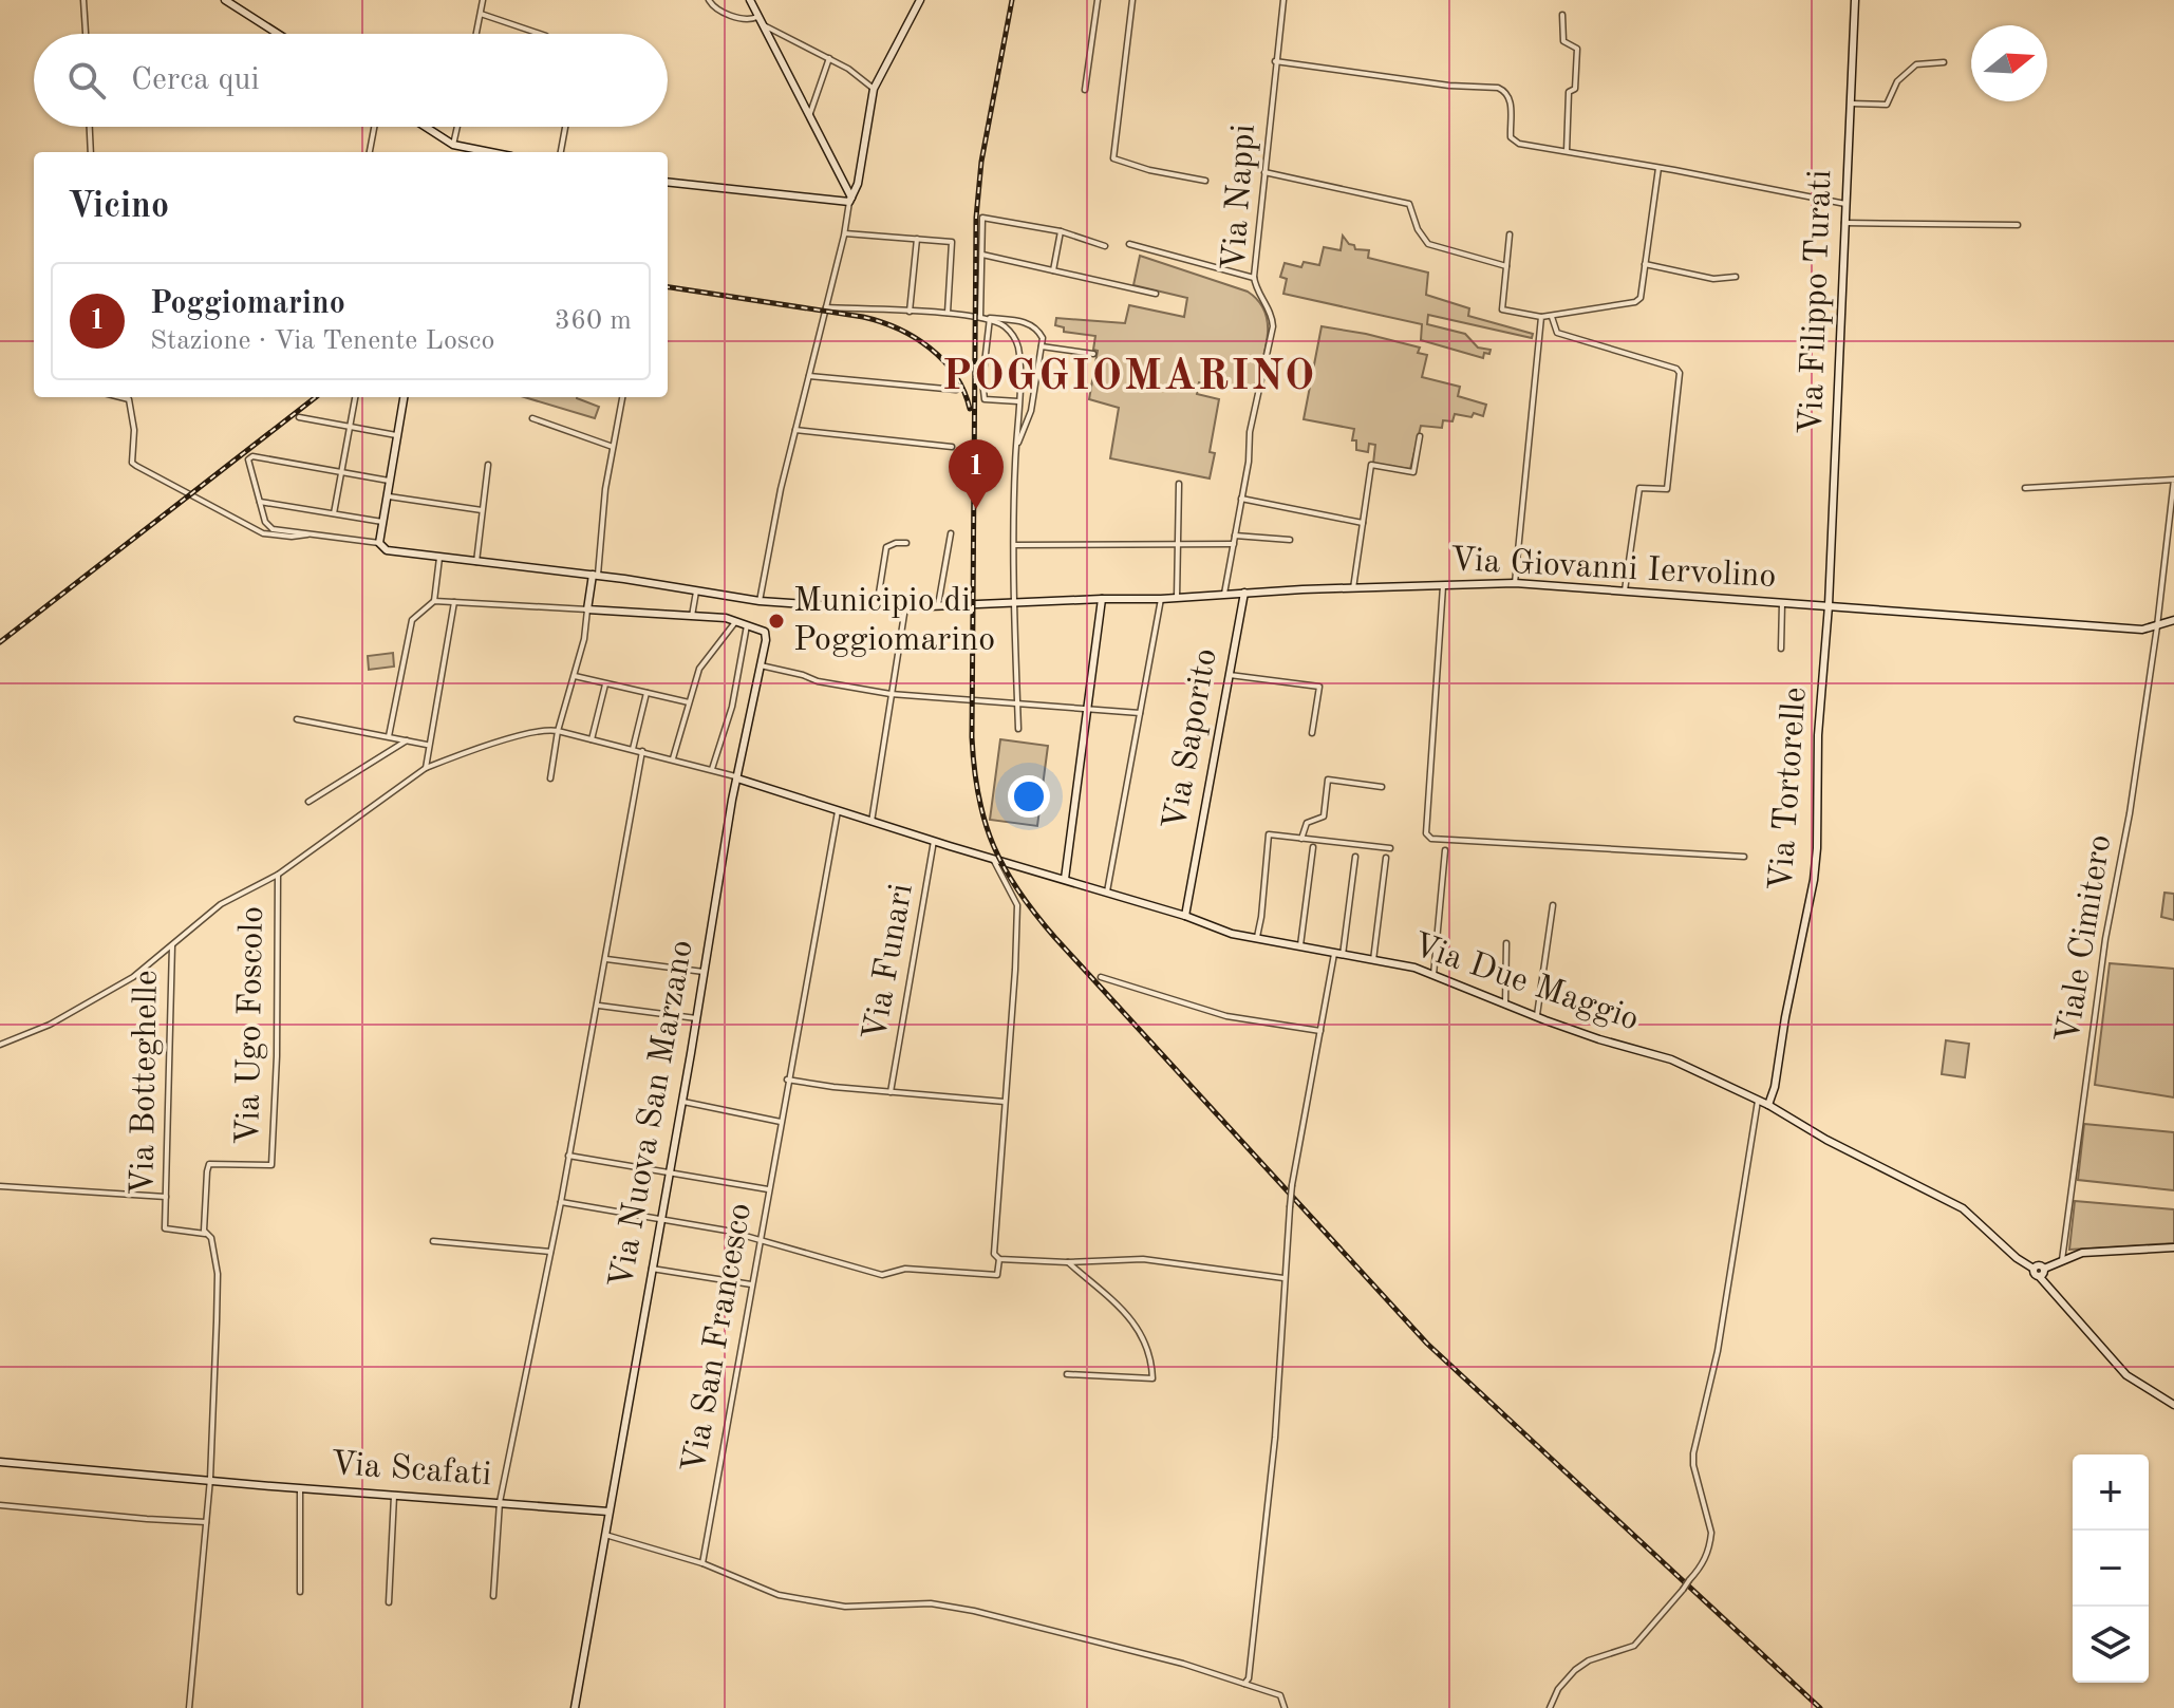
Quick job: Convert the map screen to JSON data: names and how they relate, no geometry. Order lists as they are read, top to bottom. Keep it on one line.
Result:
{"streets":{"main road":["Via Filippo Turati","Via Giovanni Iervolino","Via Saporito","Via Tortorelle","Via Due Maggio","Via Nuova San Marzano","Via Scafati"],"street":["Via Nappi","Viale Cimitero","Via Funari","Via Ugo Foscolo","Via Botteghelle","Via San Francesco"]},"crossings":[["Via Filippo Turati","Via Giovanni Iervolino"],["Via Filippo Turati","Via Tortorelle"],["Via Giovanni Iervolino","Via Saporito"],["Via Giovanni Iervolino","Via Tortorelle"],["Via Giovanni Iervolino","Viale Cimitero"],["Via Saporito","Via Due Maggio"],["Via Tortorelle","Via Due Maggio"],["Via Funari","Via Due Maggio"],["Via Due Maggio","Via Nuova San Marzano"],["Via Ugo Foscolo","Via Botteghelle"],["Via Ugo Foscolo","Via Scafati"],["Via Nuova San Marzano","Via Scafati"]],"districts":["POGGIOMARINO"],"places":["Municipio di Poggiomarino"],"north":"right","page":{"search":"Cerca qui","heading":"Vicino","list":[{"mark":"1","name":"Poggiomarino","note":"Stazione · Via Tenente Losco","value":"360 m"}],"pins":"1","map_buttons":["+","−"]}}
